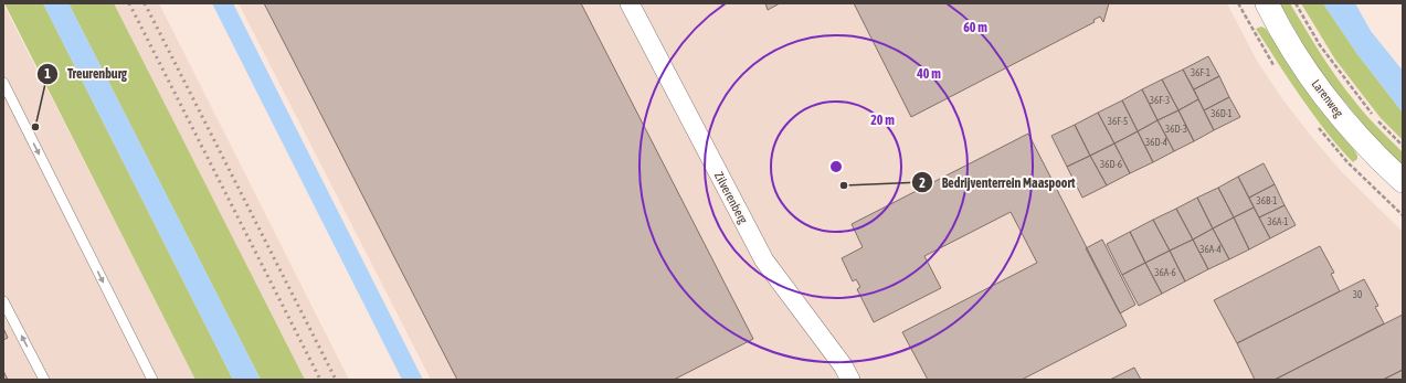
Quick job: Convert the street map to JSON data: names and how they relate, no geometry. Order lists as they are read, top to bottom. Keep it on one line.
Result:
{"streets":{"street":["Larenweg","Zilverenberg"]},"places":["Treurenburg","Bedrijventerrein Maaspoort"],"house_numbers":["36F-1","36F-3","36D-1","36F-5","36D-3","36D-4","36D-6","36B-1","36A-1","36A-4","36A-6","30"],"rings":["60 m","40 m","20 m"]}
